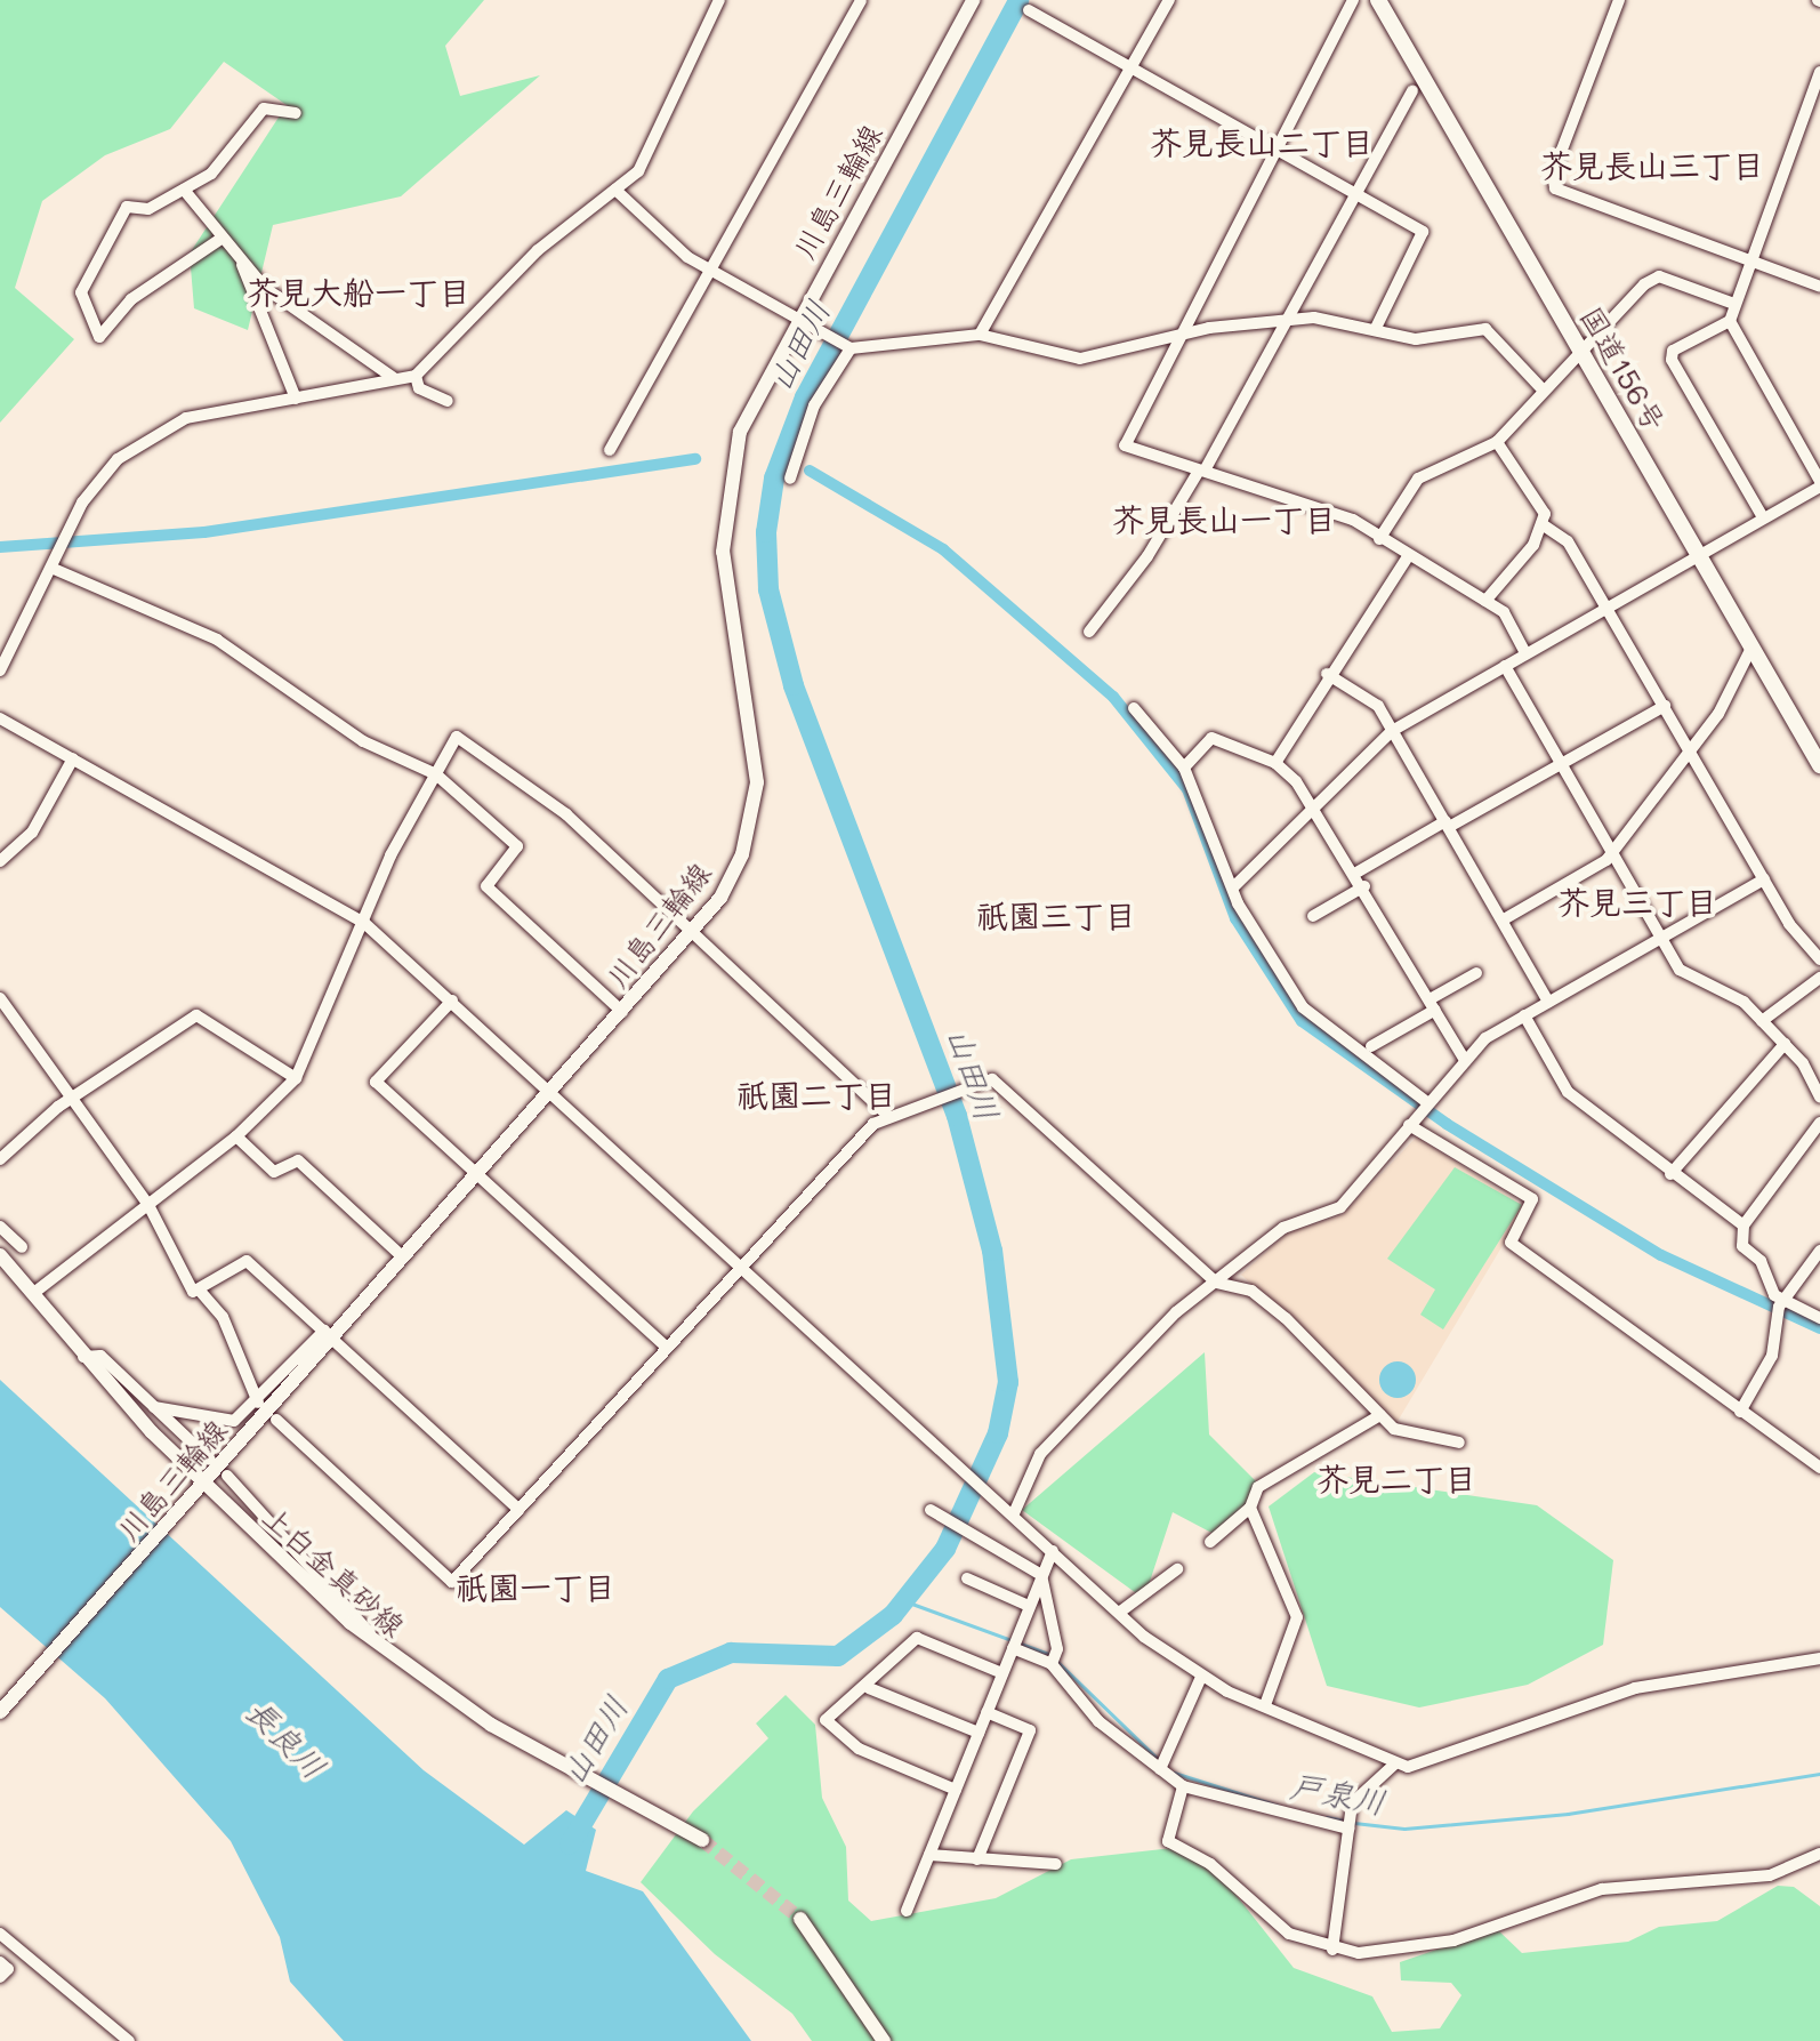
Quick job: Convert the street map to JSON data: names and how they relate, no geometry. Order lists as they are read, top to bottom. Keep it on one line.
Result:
{"streets":{"highway":["国道156号"],"main road":["川島三輪線","上白金真砂線"]},"crossings":[["川島三輪線","上白金真砂線"]],"districts":["芥見長山二丁目","芥見長山三丁目","芥見大船一丁目","芥見長山一丁目","芥見三丁目","祇園三丁目","祇園二丁目","芥見二丁目","祇園一丁目"],"water":["山田川","長良川","戸泉川"]}
